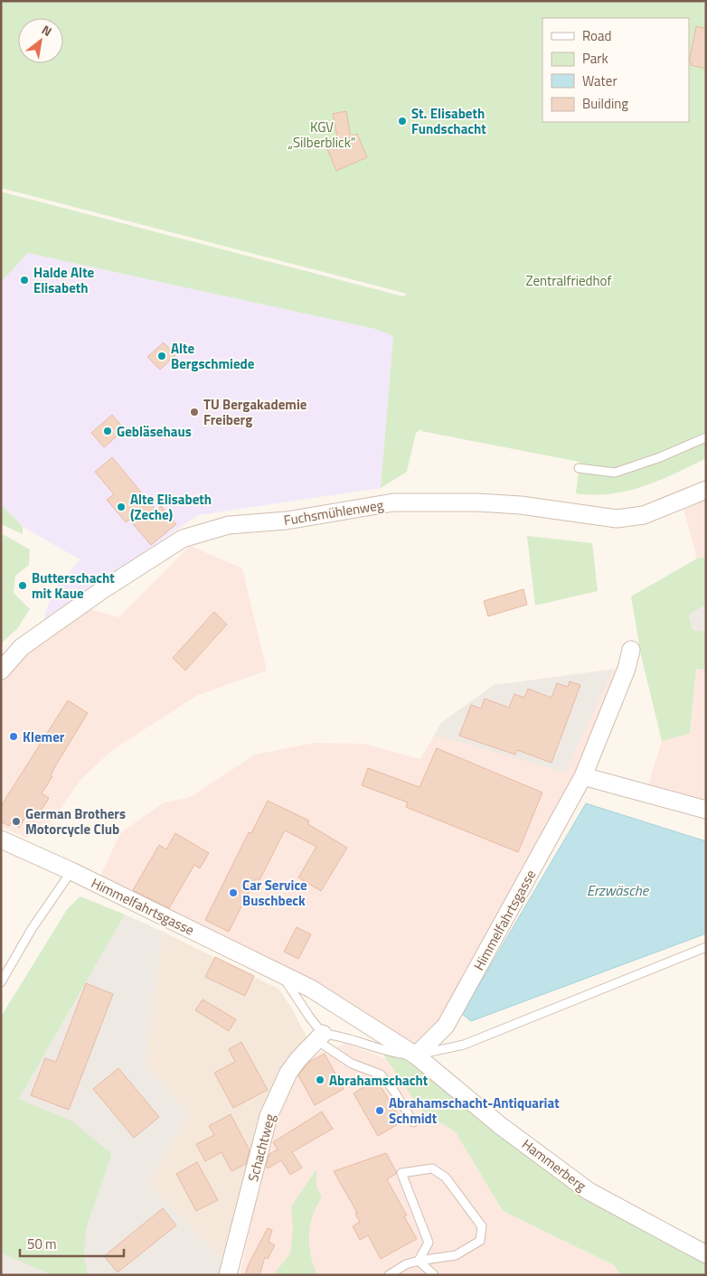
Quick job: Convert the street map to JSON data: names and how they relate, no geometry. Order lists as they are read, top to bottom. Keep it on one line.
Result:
{"streets":{"street":["Fuchsmühlenweg","Himmelfahrtsgasse","Schachtweg","Hammerberg"]},"crossings":[["Himmelfahrtsgasse","Hammerberg"]],"water":["Erzwäsche"],"parks":["KGV „Silberblick“","Zentralfriedhof"],"places":["St. Elisabeth Fundschacht","Halde Alte Elisabeth","Alte Bergschmiede","TU Bergakademie Freiberg","Gebläsehaus","Alte Elisabeth (Zeche)","Butterschacht mit Kaue","Klemer","German Brothers Motorcycle Club","Car Service Buschbeck","Abrahamschacht","Abrahamschacht-Antiquariat Schmidt"],"legend":["Road","Park","Water","Building"],"scale_bar":"50 m","north":"top right"}
